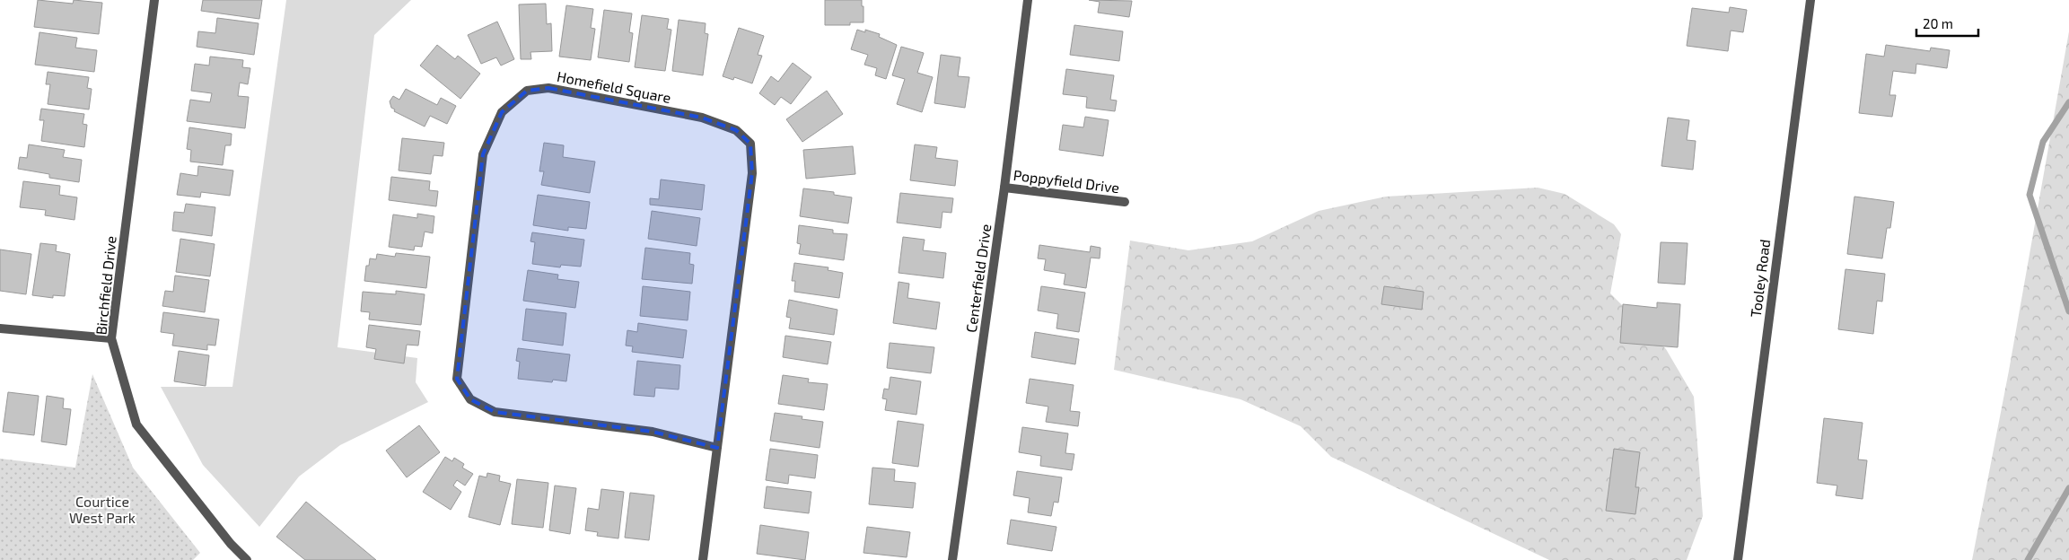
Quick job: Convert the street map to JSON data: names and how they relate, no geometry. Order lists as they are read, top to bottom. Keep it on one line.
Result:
{"streets":{"street":["Homefield Square","Poppyfield Drive","Centerfield Drive","Tooley Road","Birchfield Drive"]},"crossings":[["Poppyfield Drive","Centerfield Drive"]],"parks":["Courtice West Park"],"scale_bar":"20 m"}
